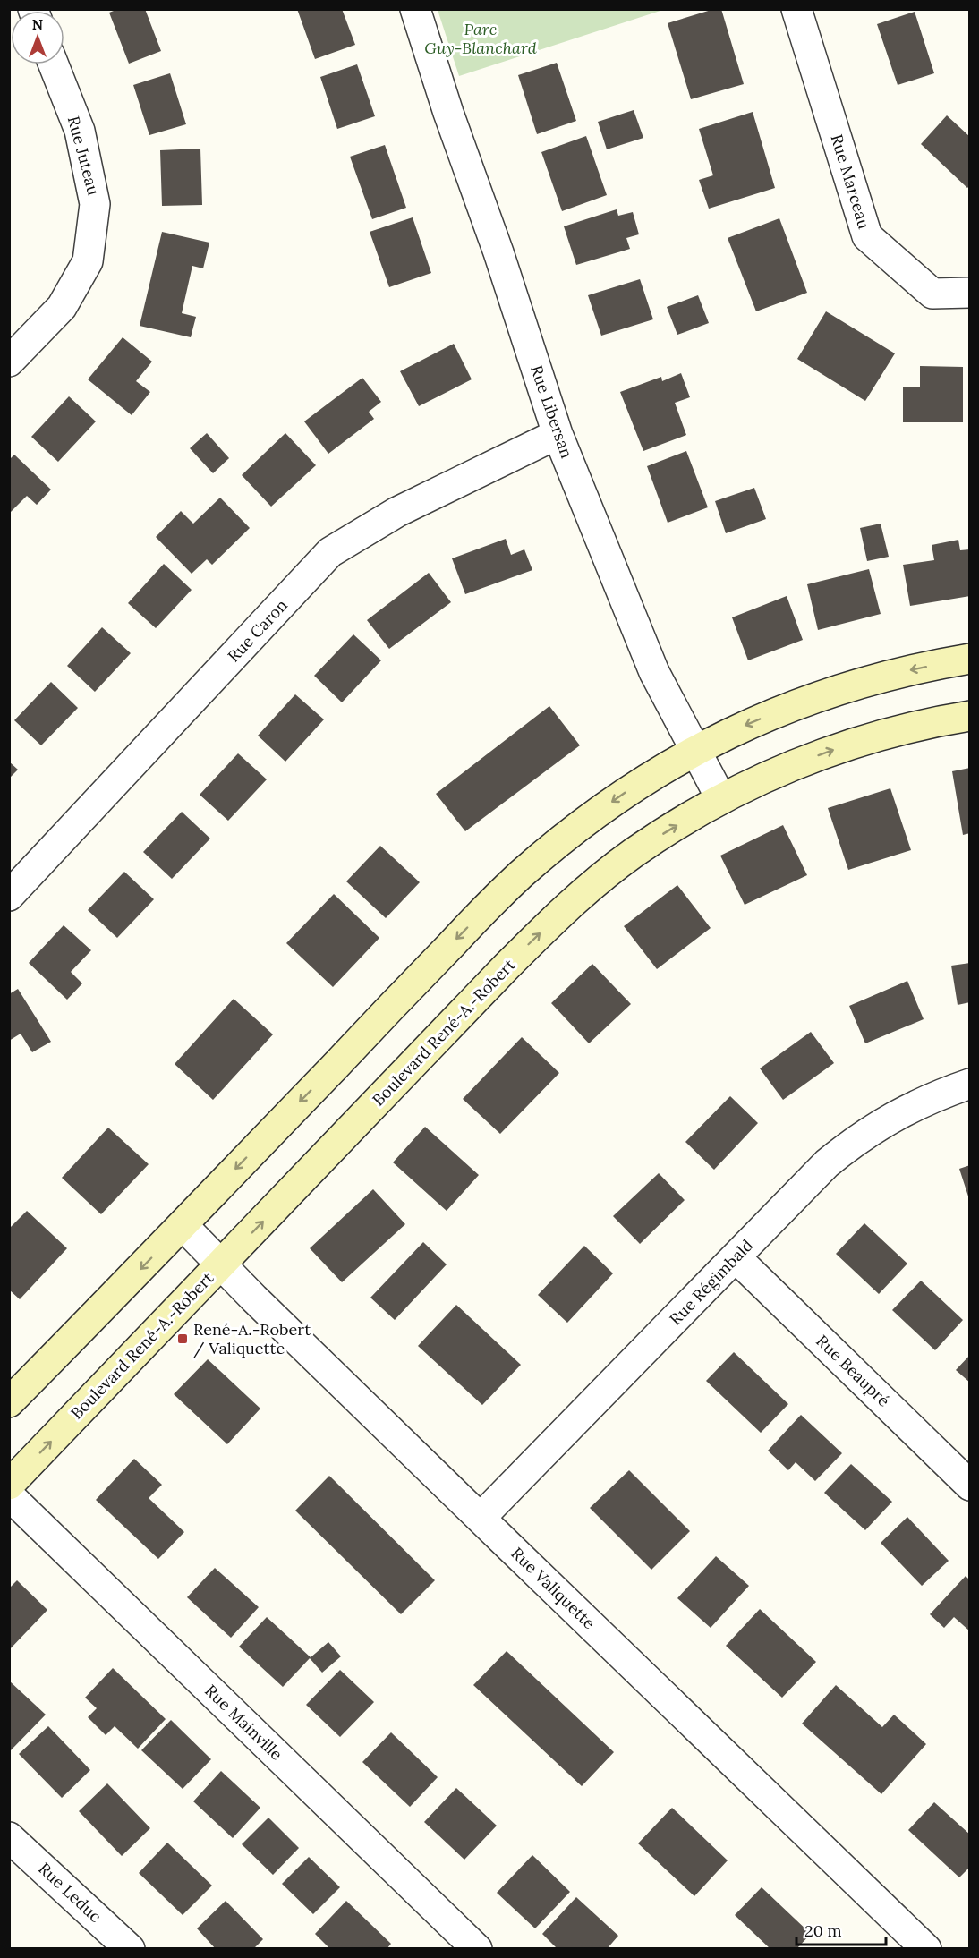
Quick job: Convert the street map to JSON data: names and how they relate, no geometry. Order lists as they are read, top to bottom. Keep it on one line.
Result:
{"streets":{"street":["Rue Juteau","Rue Marceau","Rue Libersan","Rue Caron","Boulevard René-A.-Robert","Rue Régimbald","Rue Beaupré","Rue Valiquette","Rue Mainville","Rue Leduc"]},"crossings":[["Rue Libersan","Rue Caron"],["Rue Libersan","Boulevard René-A.-Robert"],["Boulevard René-A.-Robert","Rue Valiquette"],["Rue Régimbald","Rue Beaupré"],["Rue Régimbald","Rue Valiquette"]],"parks":["Parc Guy-Blanchard"],"places":{"transit":["René-A.-Robert / Valiquette"]},"scale_bar":"20 m","north":"top"}
